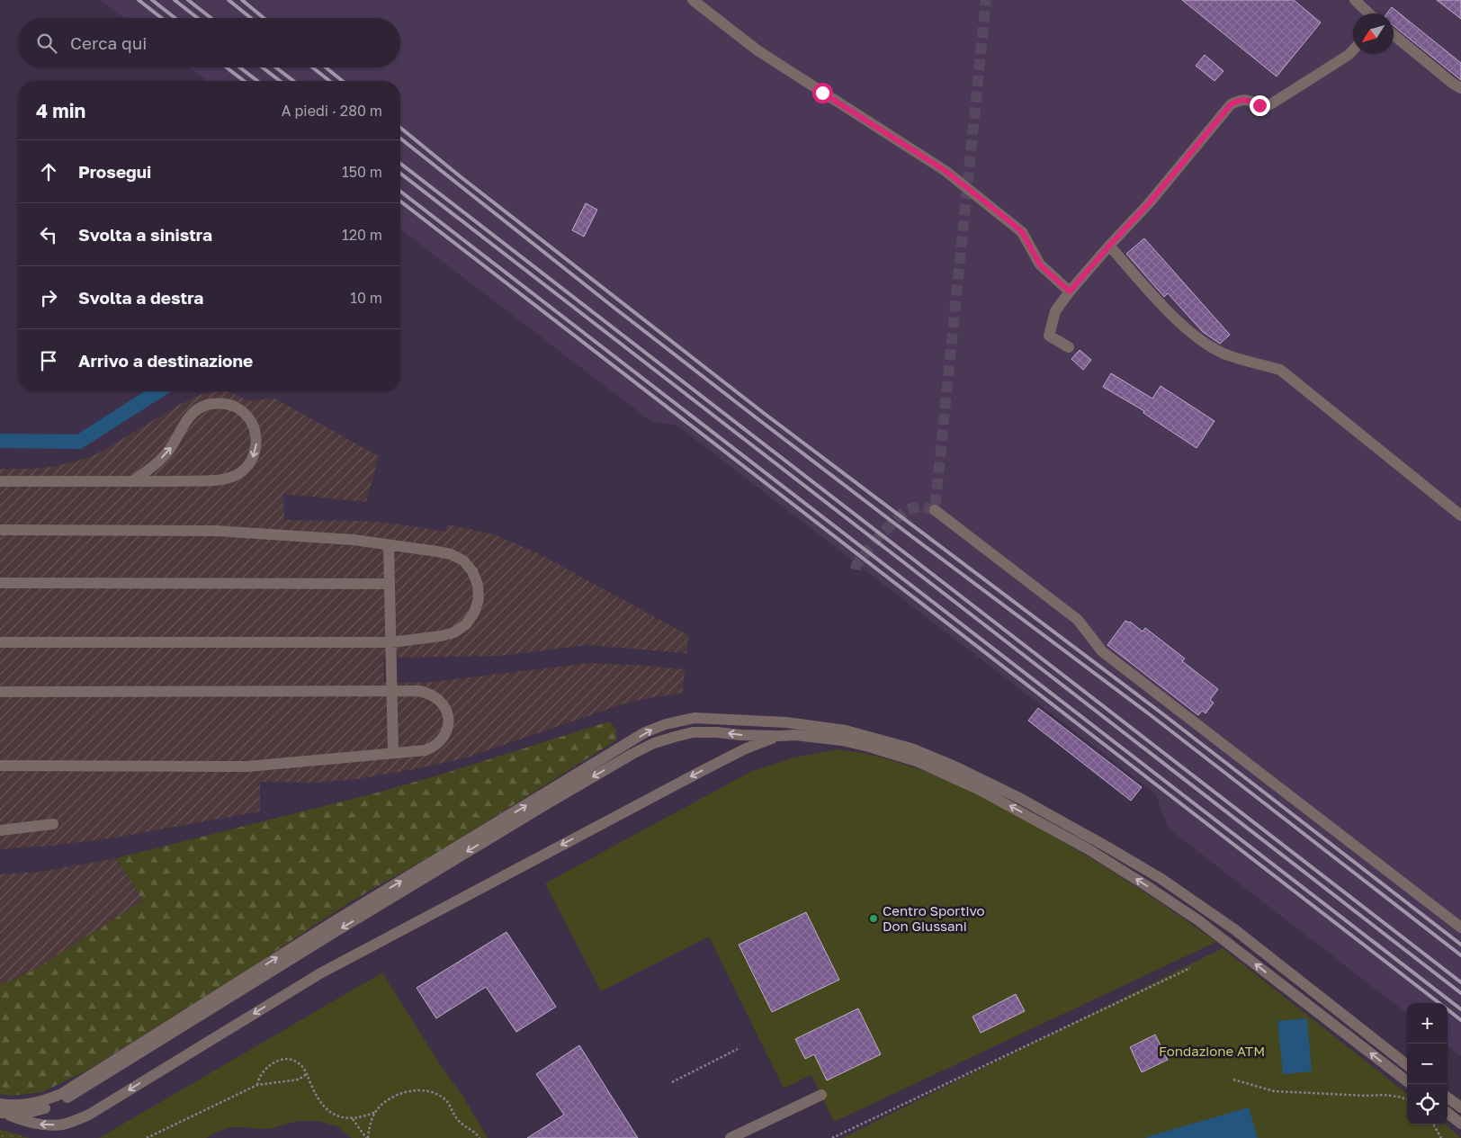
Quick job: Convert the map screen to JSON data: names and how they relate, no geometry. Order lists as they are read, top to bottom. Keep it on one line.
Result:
{"parks":["Fondazione ATM"],"places":["Centro Sportivo Don Giussani"],"north":"bottom left","page":{"search":"Cerca qui","heading":["4 min","A piedi · 280 m"],"list":[["Prosegui","150 m"],["Svolta a sinistra","120 m"],["Svolta a destra","10 m"],"Arrivo a destinazione"],"map_buttons":["+","−"]}}
